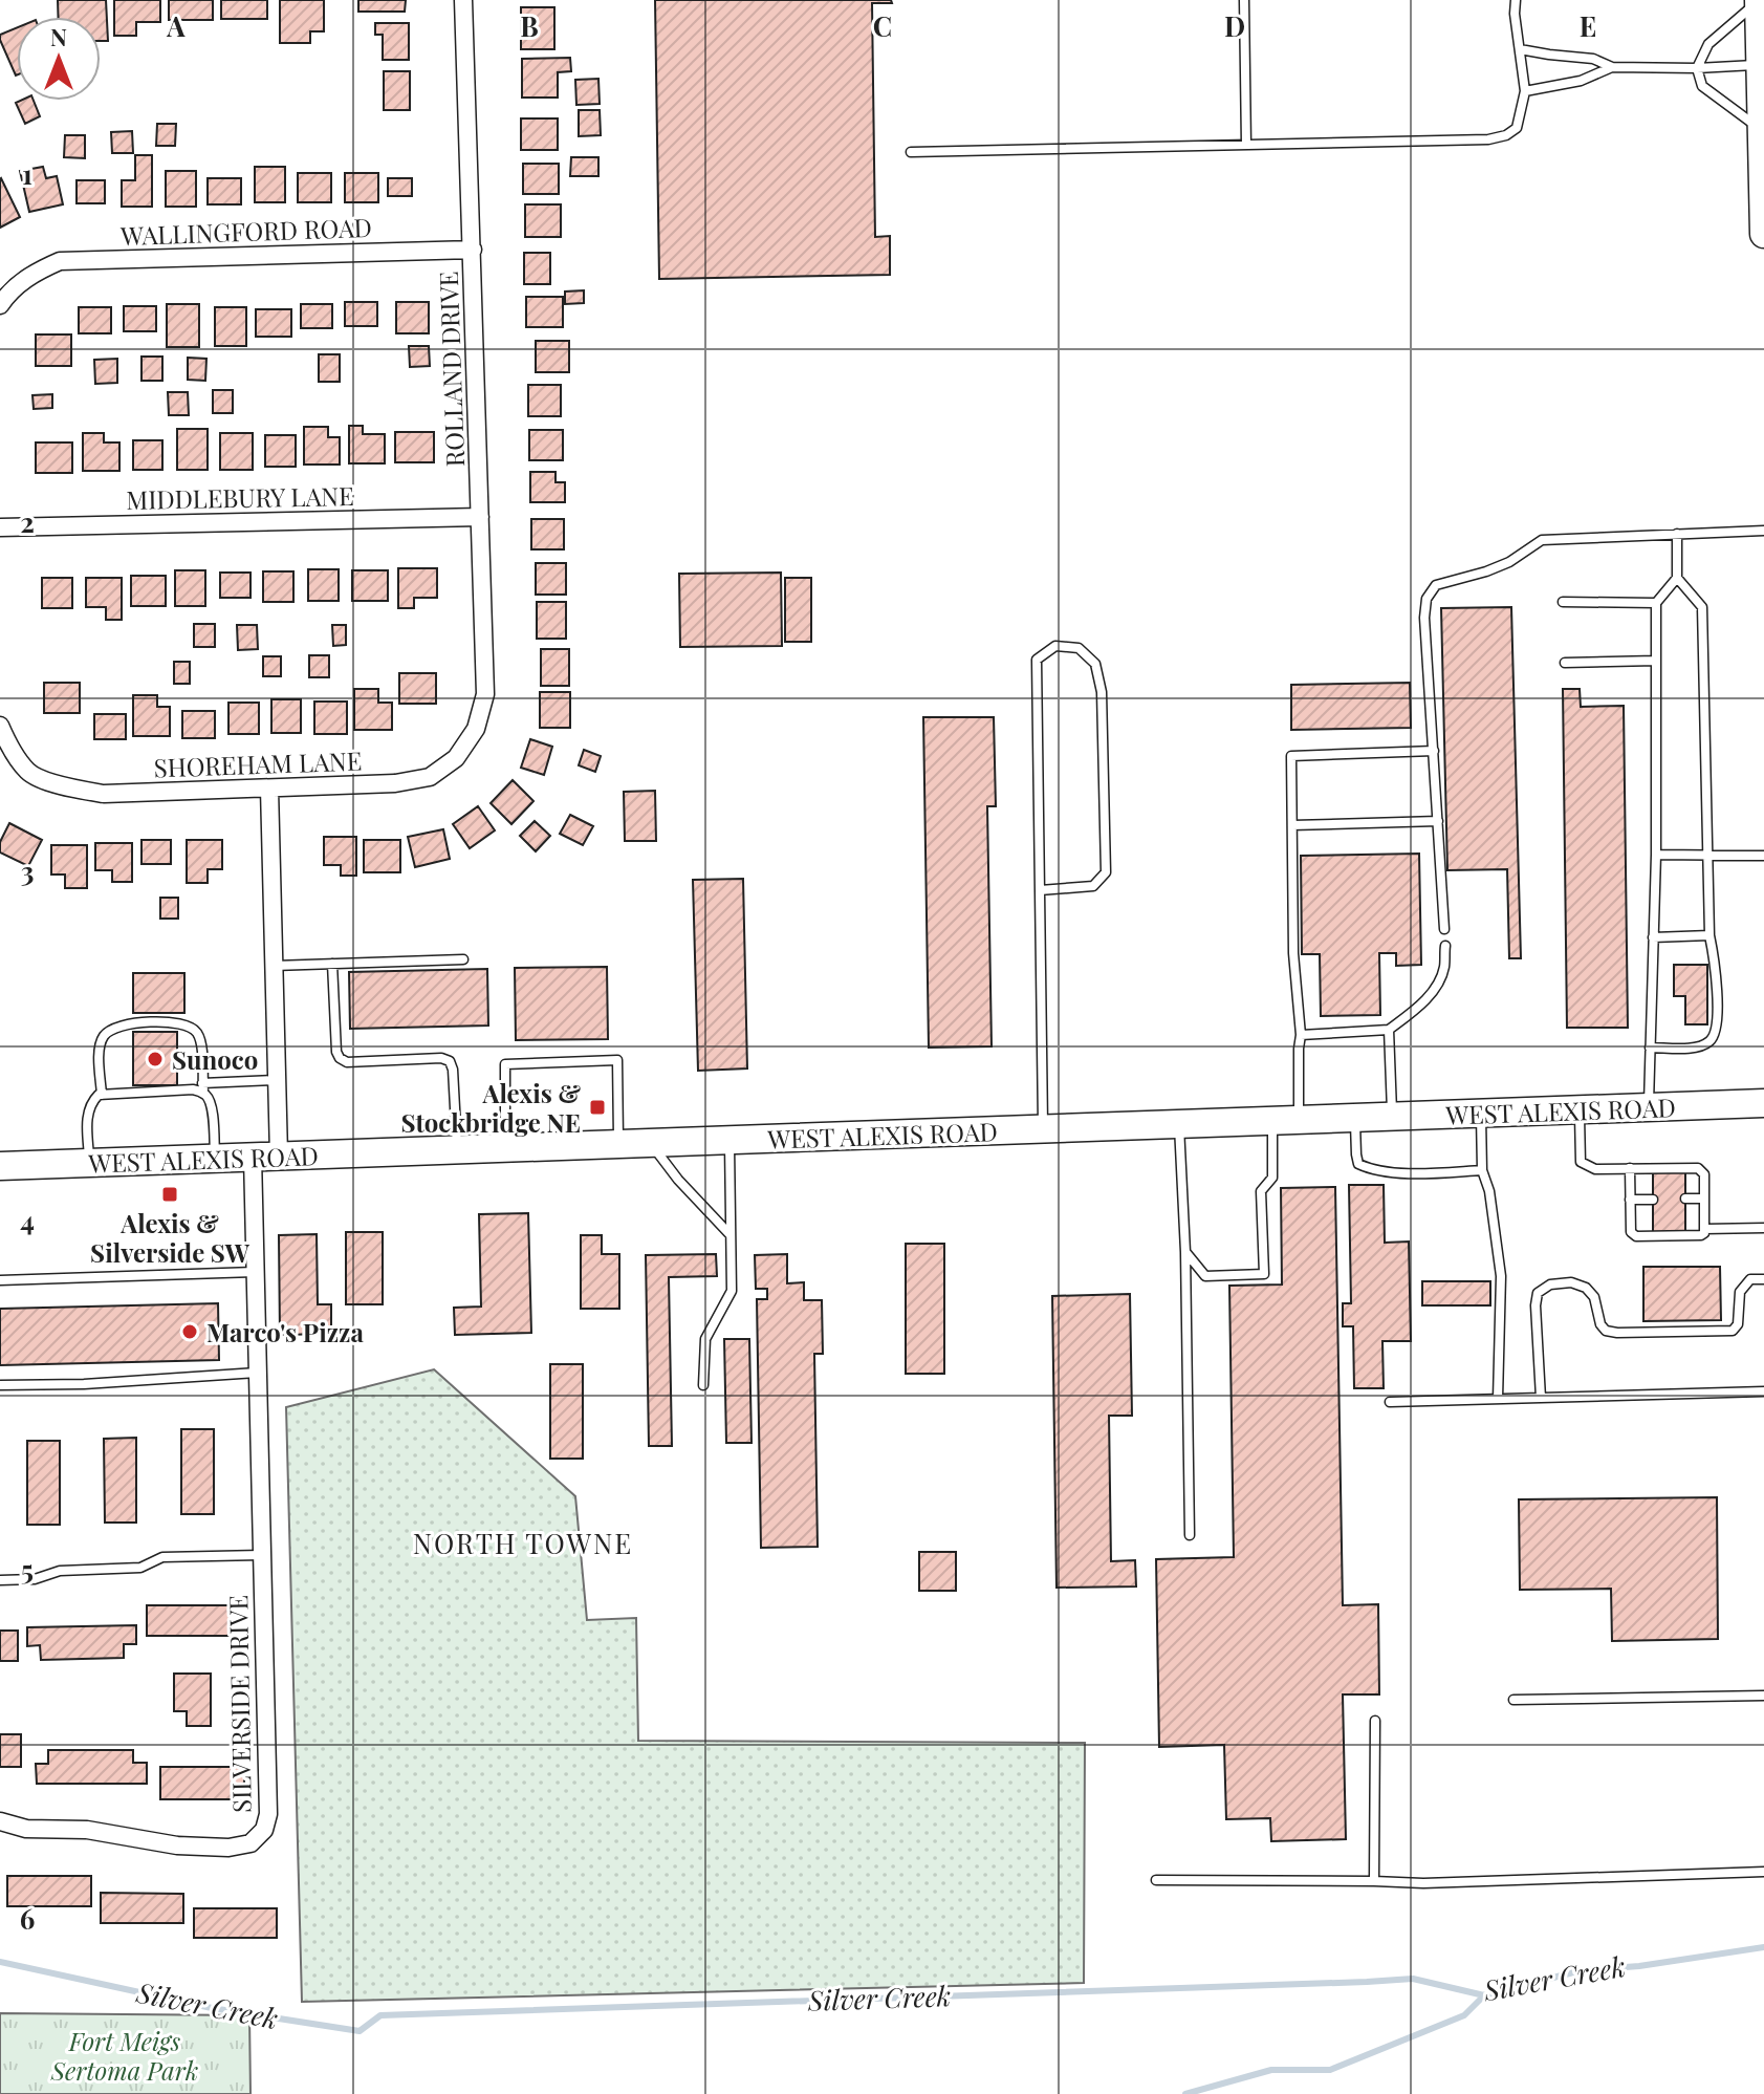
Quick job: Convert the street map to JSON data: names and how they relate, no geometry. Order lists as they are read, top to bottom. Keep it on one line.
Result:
{"streets":{"main road":["WEST ALEXIS ROAD"],"street":["WALLINGFORD ROAD","ROLLAND DRIVE","MIDDLEBURY LANE","SHOREHAM LANE","SILVERSIDE DRIVE"]},"crossings":[["WALLINGFORD ROAD","ROLLAND DRIVE"],["ROLLAND DRIVE","MIDDLEBURY LANE"],["ROLLAND DRIVE","SHOREHAM LANE"],["SHOREHAM LANE","SILVERSIDE DRIVE"],["WEST ALEXIS ROAD","SILVERSIDE DRIVE"]],"districts":["NORTH TOWNE"],"water":["Silver Creek"],"parks":["Fort Meigs Sertoma Park"],"places":{"other":["Sunoco","Marco's Pizza"],"transit":["Alexis & Stockbridge NE","Alexis & Silverside SW"]},"north":"top","grid":{"columns":["A","B","C","D","E"],"rows":["1","2","3","4","5","6"]}}
